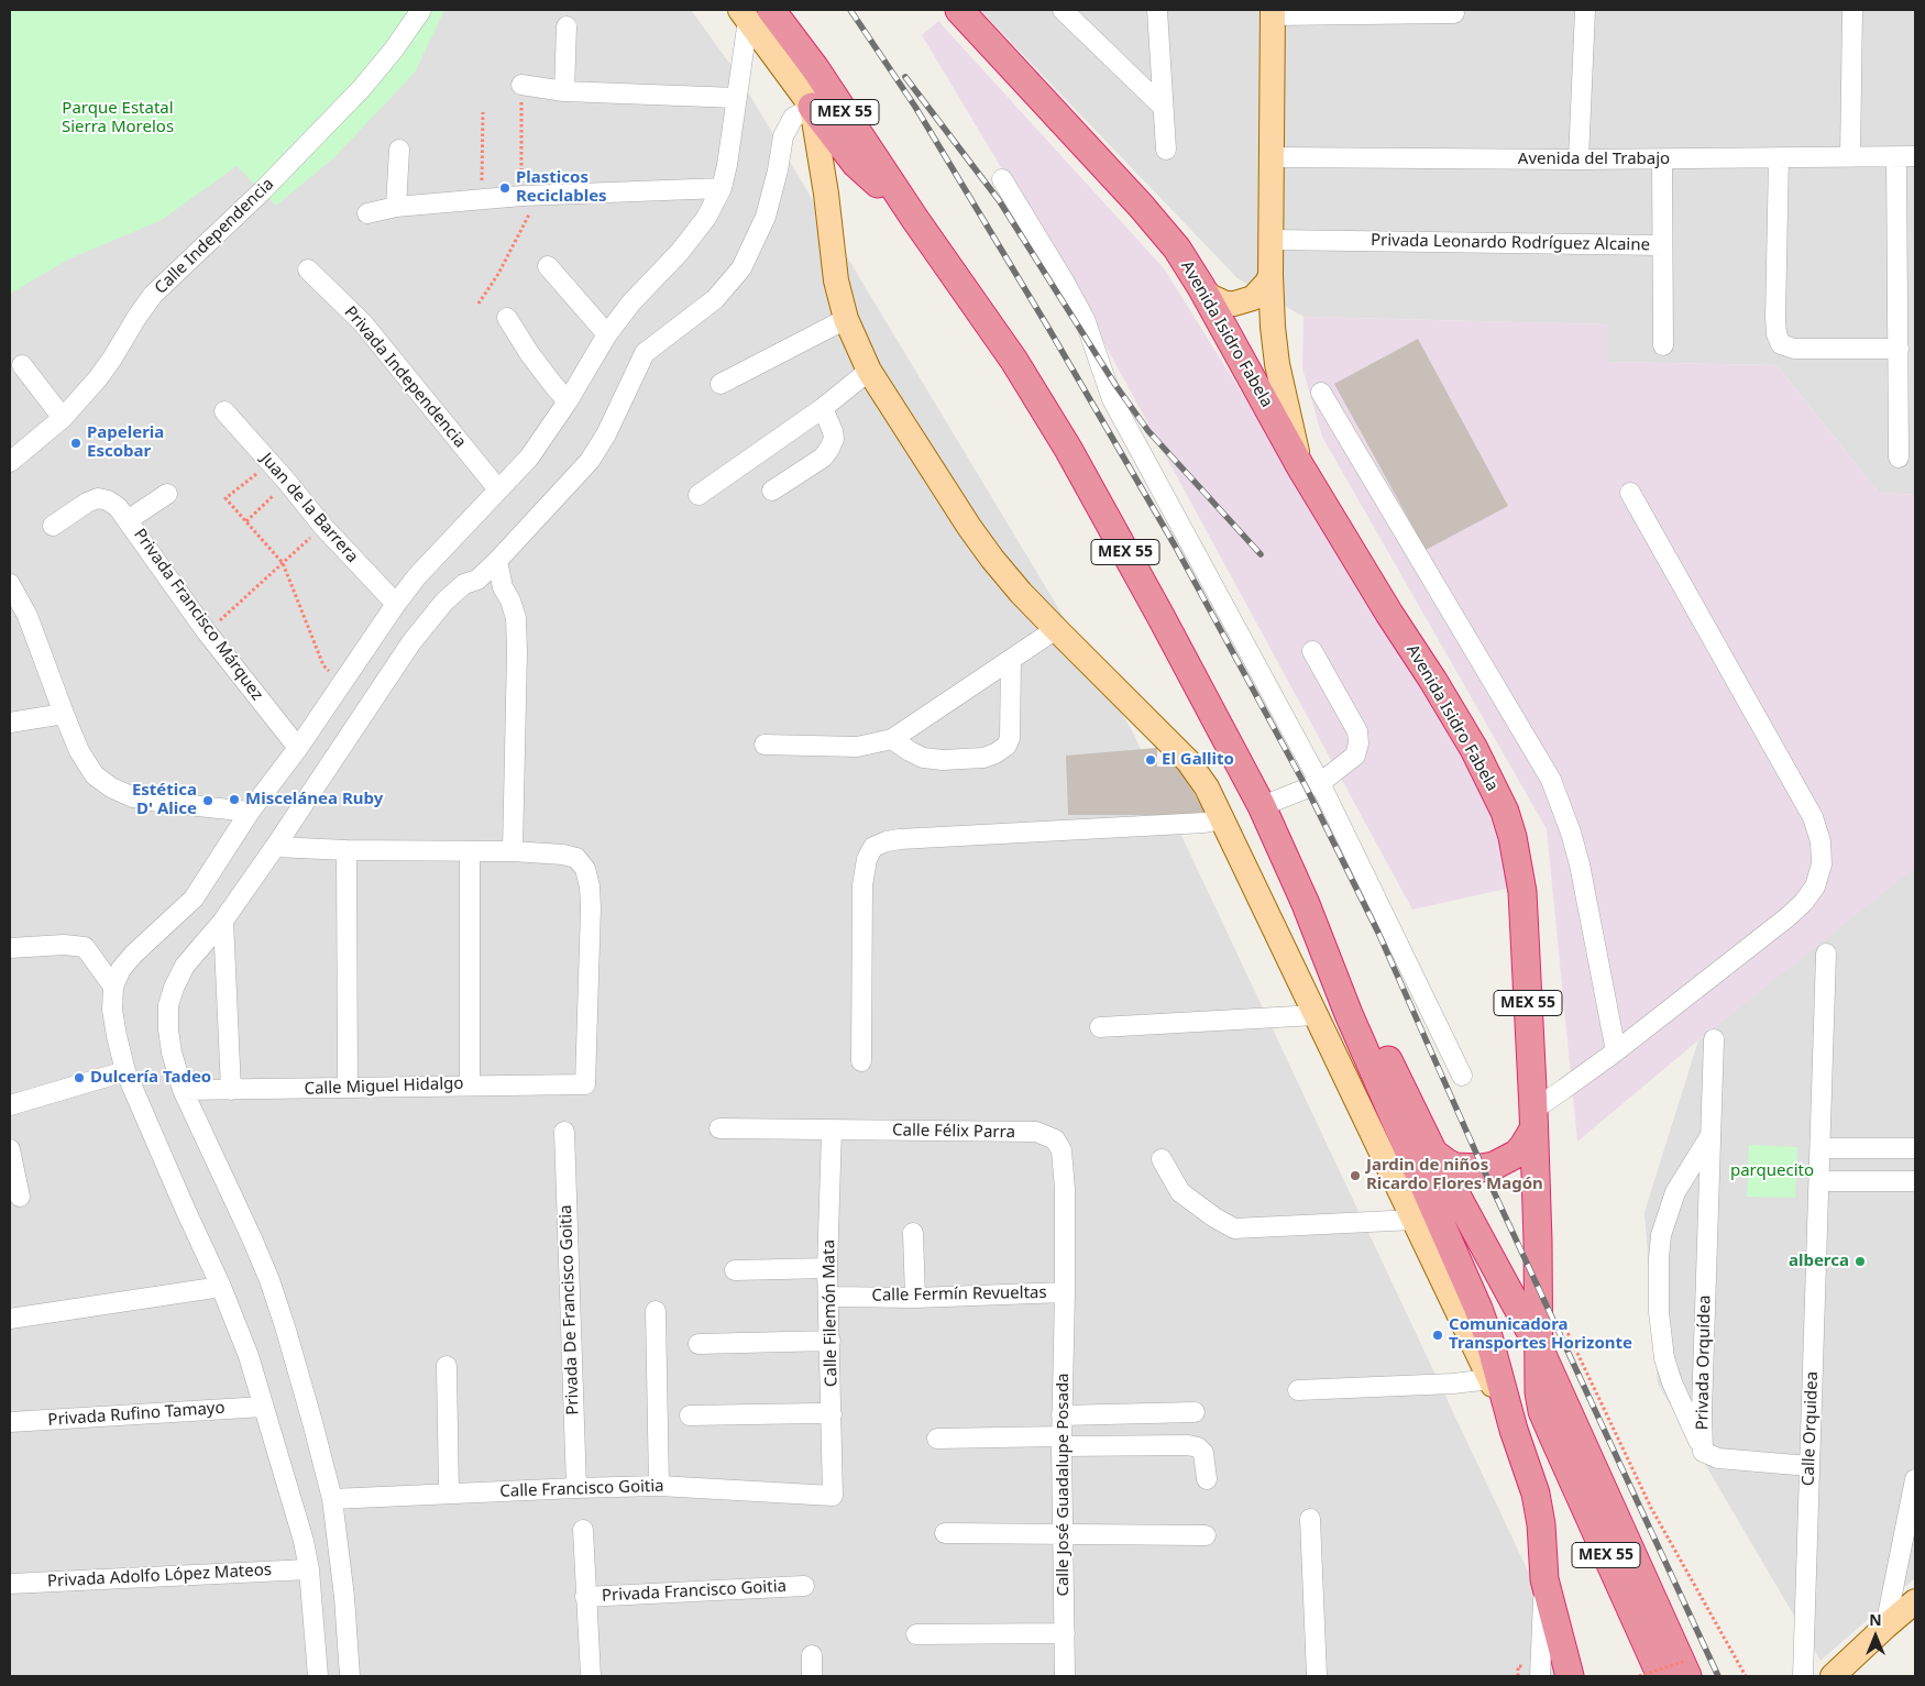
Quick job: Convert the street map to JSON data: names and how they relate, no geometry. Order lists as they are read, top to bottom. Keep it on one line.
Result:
{"streets":{"highway":["MEX 55","Avenida Isidro Fabela"],"street":["Avenida del Trabajo","Calle Independencia","Privada Leonardo Rodríguez Alcaine","Privada Independencia","Juan de la Barrera","Privada Francisco Márquez","Calle Miguel Hidalgo","Calle Félix Parra","Calle Fermín Revueltas","Privada De Francisco Goitia","Calle Filemón Mata","Privada Orquídea","Privada Rufino Tamayo","Calle Orquidea","Calle José Guadalupe Posada","Calle Francisco Goitia","Privada Adolfo López Mateos","Privada Francisco Goitia"]},"crossings":[["Avenida del Trabajo","Privada Leonardo Rodríguez Alcaine"],["Calle Félix Parra","Calle Fermín Revueltas"],["Calle Félix Parra","Calle Filemón Mata"],["Calle Fermín Revueltas","Calle Filemón Mata"],["Calle Fermín Revueltas","Calle José Guadalupe Posada"],["Privada De Francisco Goitia","Calle Francisco Goitia"],["Calle Filemón Mata","Calle Francisco Goitia"]],"parks":["Parque Estatal Sierra Morelos","parquecito"],"places":["Plasticos Reciclables","Papeleria Escobar","El Gallito","Miscelánea Ruby","Estética D' Alice","Dulcería Tadeo","Jardin de niños Ricardo Flores Magón","alberca","Comunicadora Transportes Horizonte"],"north":"top"}
